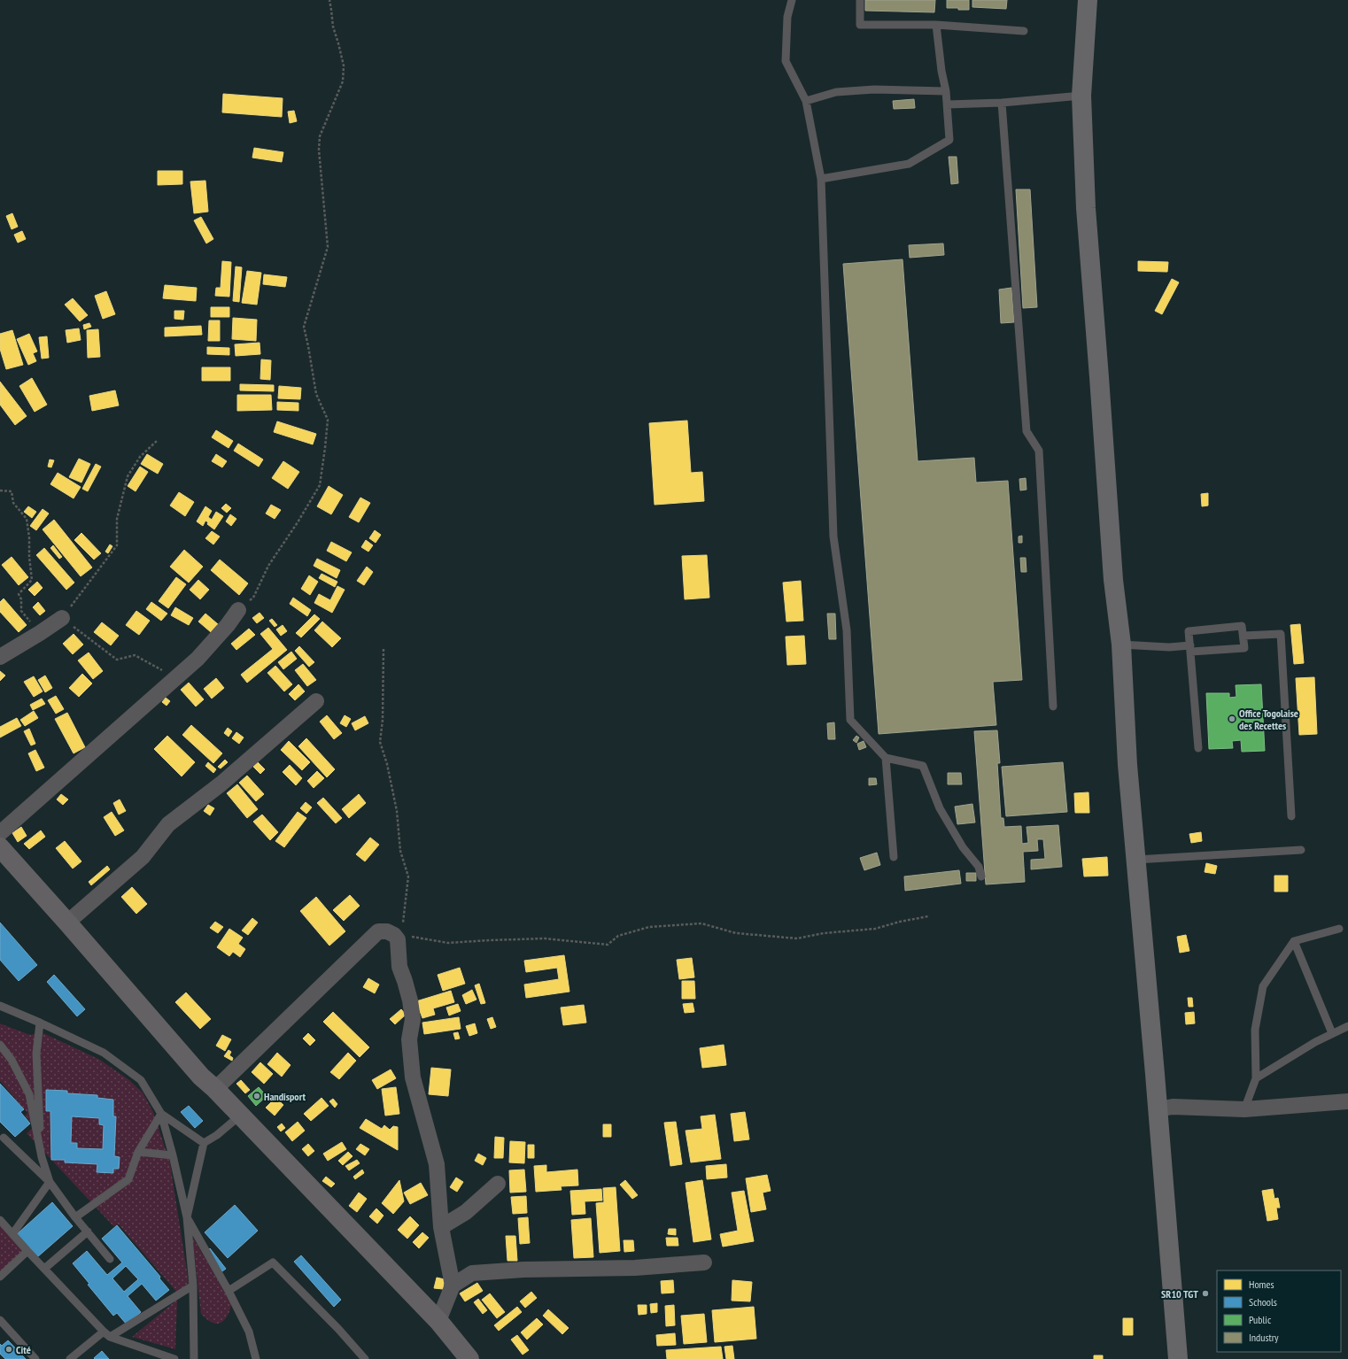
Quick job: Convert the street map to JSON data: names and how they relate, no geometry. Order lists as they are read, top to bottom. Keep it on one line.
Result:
{"places":["Office Togolaise des Recettes","Handisport","SR10 TGT","Cité"],"legend":["Homes","Schools","Public","Industry"]}
